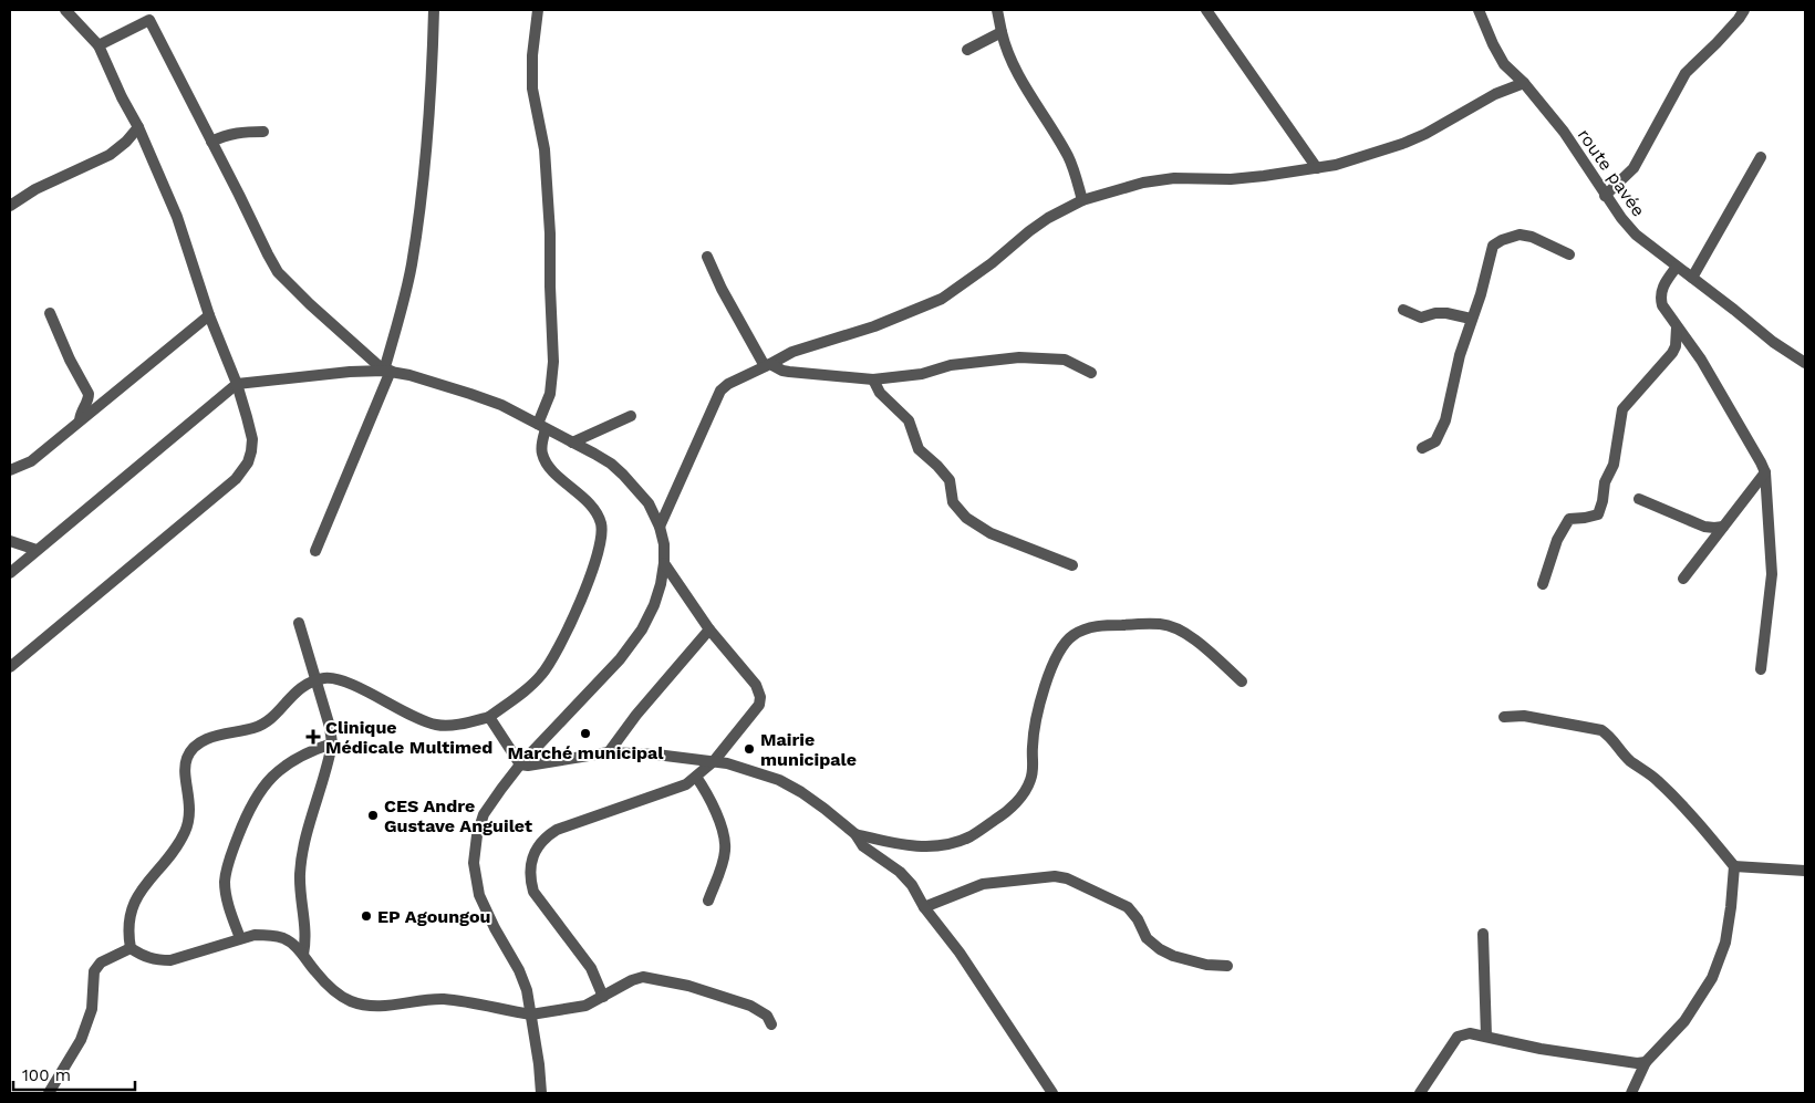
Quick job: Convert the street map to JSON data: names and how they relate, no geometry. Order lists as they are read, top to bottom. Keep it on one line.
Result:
{"streets":{"street":["route pavée"]},"places":{"other":["Marché municipal","Mairie municipale","CES Andre Gustave Anguilet","EP Agoungou"],"health":["Clinique Médicale Multimed"]},"scale_bar":"100 m"}
